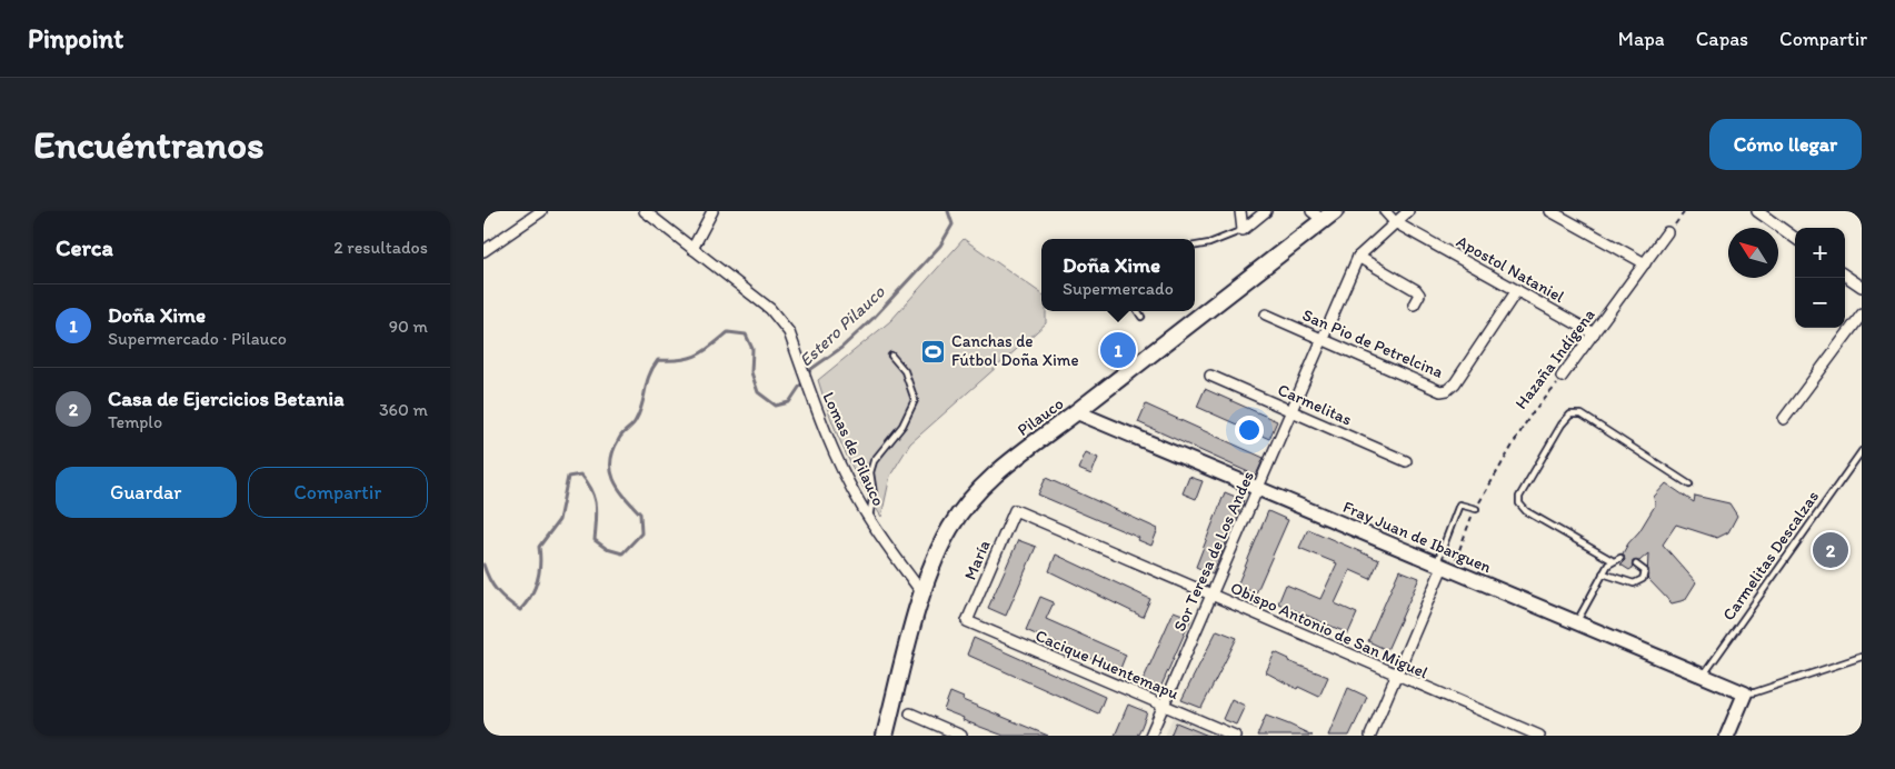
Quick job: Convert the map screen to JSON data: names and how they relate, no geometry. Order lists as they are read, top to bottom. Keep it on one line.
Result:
{"streets":{"main road":["Pilauco"],"street":["Apostol Nataniel","San Pio de Petrelcina","Hazaña Indígena","Carmelitas","Lomas de Pilauco","Fray Juan de Ibarguen","Sor Teresa de Los Andes","María","Obispo Antonio de San Miguel","Cacique Huentemapu"],"lane":["Carmelitas Descalzas"]},"crossings":[["Apostol Nataniel","San Pio de Petrelcina"],["Apostol Nataniel","Hazaña Indígena"],["Apostol Nataniel","Sor Teresa de Los Andes"],["San Pio de Petrelcina","Sor Teresa de Los Andes"],["Hazaña Indígena","Fray Juan de Ibarguen"],["Carmelitas","Sor Teresa de Los Andes"],["Pilauco","Lomas de Pilauco"],["Pilauco","Fray Juan de Ibarguen"],["Fray Juan de Ibarguen","Sor Teresa de Los Andes"],["Fray Juan de Ibarguen","Carmelitas Descalzas"],["Sor Teresa de Los Andes","Obispo Antonio de San Miguel"],["Sor Teresa de Los Andes","Cacique Huentemapu"],["María","Obispo Antonio de San Miguel"],["María","Cacique Huentemapu"]],"water":["Estero Pilauco"],"places":{"sports":["Canchas de Fútbol Doña Xime"]},"north":"top left","page":{"header":"Pinpoint","nav":["Mapa","Capas","Compartir"],"buttons":["Cómo llegar",["Guardar","Compartir"]],"title":"Encuéntranos","heading":["Cerca","2 resultados"],"map_buttons":["+","−"],"popup":["Doña Xime","Supermercado"],"list":[{"mark":"1","name":"Doña Xime","note":"Supermercado · Pilauco","value":"90 m"},{"mark":"2","name":"Casa de Ejercicios Betania","note":"Templo","value":"360 m"}],"pins":["1","2"]}}
